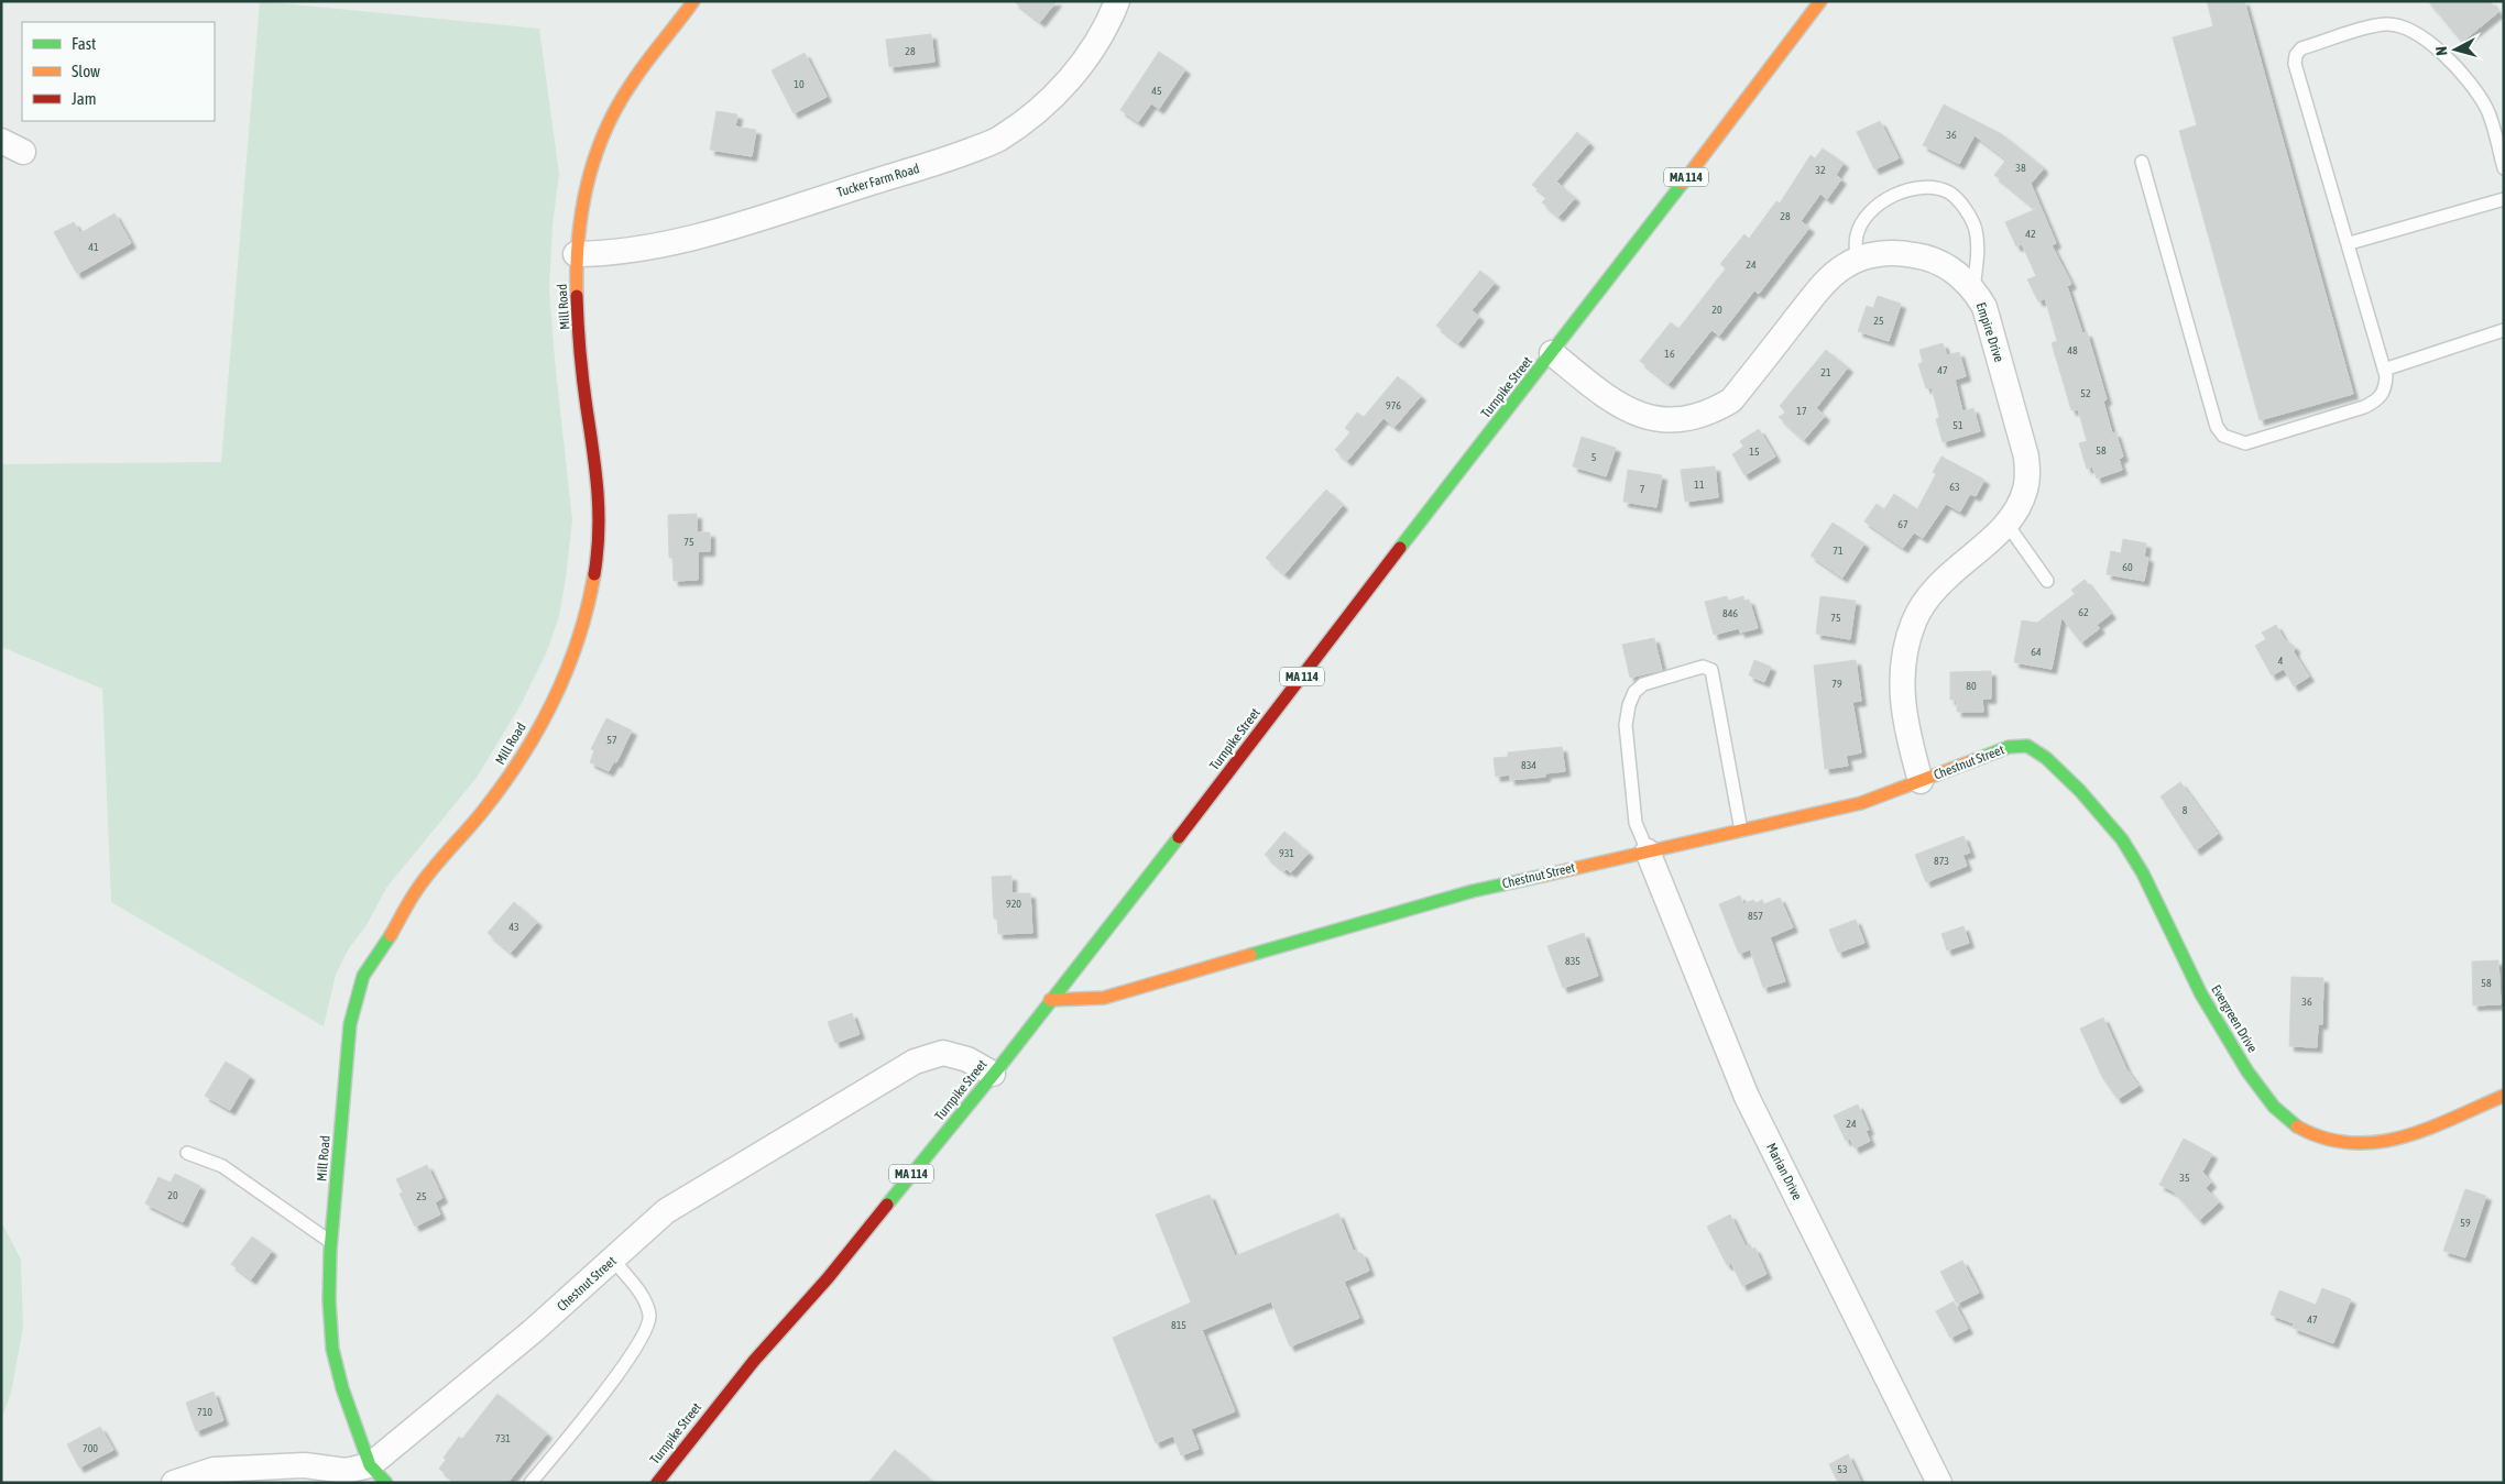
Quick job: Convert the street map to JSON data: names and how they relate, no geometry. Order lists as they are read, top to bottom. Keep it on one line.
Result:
{"streets":{"main road":["MA 114","Mill Road","Turnpike Street","Chestnut Street","Evergreen Drive"],"street":["Tucker Farm Road","Empire Drive","Marian Drive"]},"crossings":[["Tucker Farm Road","Mill Road"],["Mill Road","Chestnut Street"],["Empire Drive","Turnpike Street"],["Empire Drive","Chestnut Street"],["Turnpike Street","Chestnut Street"],["Chestnut Street","Evergreen Drive"],["Chestnut Street","Marian Drive"]],"house_numbers":["28","10","45","36","38","32","28","42","41","24","20","25","48","16","47","21","52","976","17","51","58","15","5","11","63","7","67","75","71","60","62","846","75","64","4","79","80","57","834","8","931","873","920","857","43","835","58","36","24","35","20","25","59","47","815","710","731","700","53"],"legend":["Fast","Slow","Jam"],"north":"left"}
